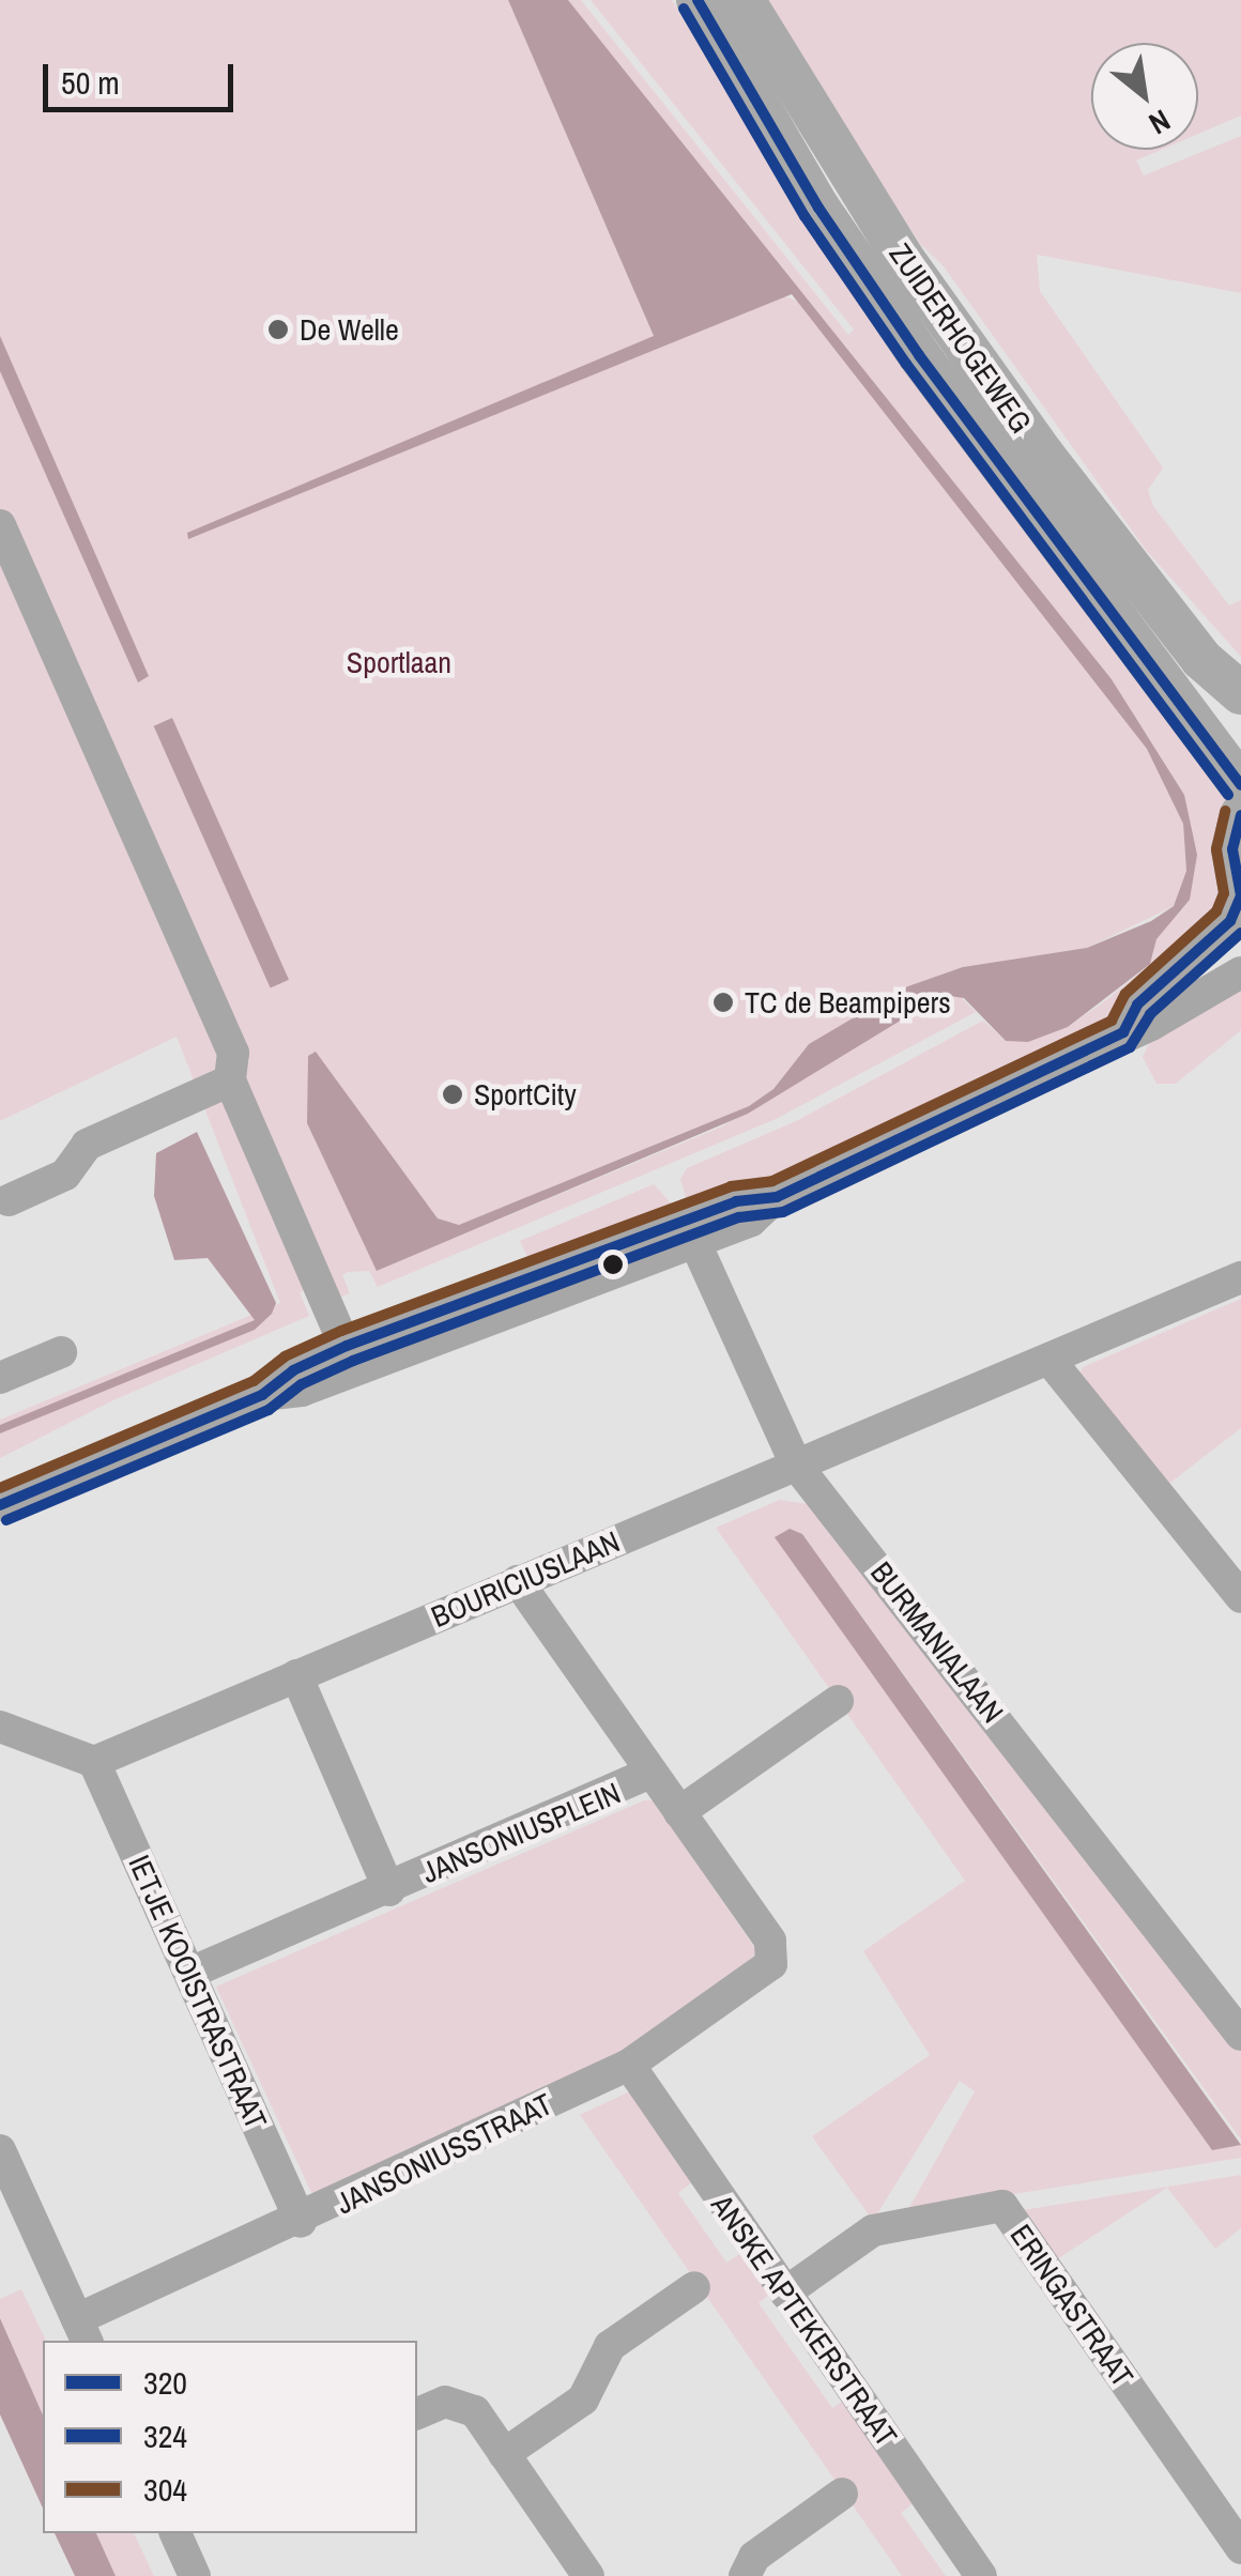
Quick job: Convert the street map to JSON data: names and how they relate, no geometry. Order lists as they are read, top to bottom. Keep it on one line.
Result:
{"streets":{"main road":["ZUIDERHOGEWEG"],"street":["BOURICIUSLAAN","BURMANIALAAN","JANSONIUSPLEIN","IETJE KOOISTRASTRAAT","JANSONIUSSTRAAT","ERINGASTRAAT","ANSKE APTEKERSTRAAT"]},"crossings":[["BOURICIUSLAAN","BURMANIALAAN"],["BOURICIUSLAAN","JANSONIUSPLEIN"],["BOURICIUSLAAN","IETJE KOOISTRASTRAAT"],["JANSONIUSPLEIN","IETJE KOOISTRASTRAAT"],["IETJE KOOISTRASTRAAT","JANSONIUSSTRAAT"],["JANSONIUSSTRAAT","ANSKE APTEKERSTRAAT"],["ERINGASTRAAT","ANSKE APTEKERSTRAAT"]],"parks":["Sportlaan"],"places":["De Welle","TC de Beampipers","SportCity"],"lines":["transit line 320","transit line 324","transit line 304"],"legend":["320","324","304"],"scale_bar":"50 m","north":"bottom right"}
